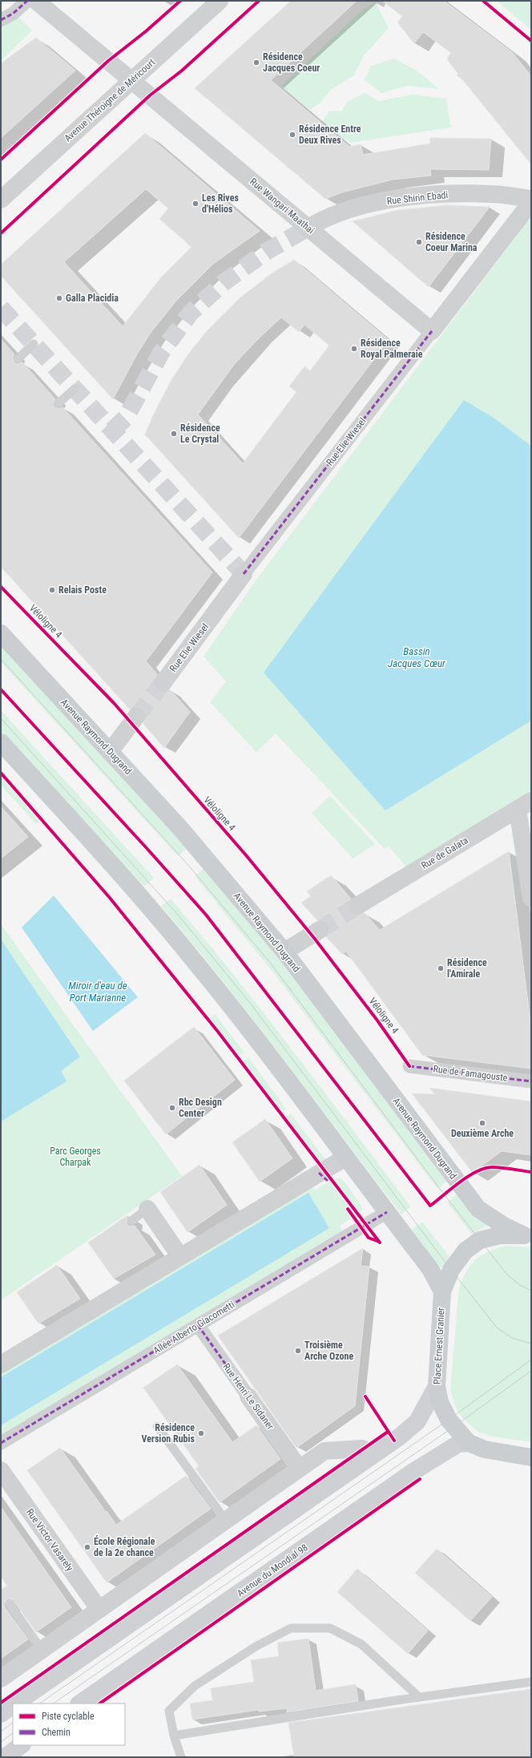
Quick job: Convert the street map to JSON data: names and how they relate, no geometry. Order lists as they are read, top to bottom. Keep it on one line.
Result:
{"streets":{"main road":["Avenue Raymond Dugrand","Place Ernest Granier","Avenue du Mondial 98"],"street":["Avenue Théroigne de Méricourt","Rue Shirin Ebadi","Rue Wangari Maathai","Rue Elie Wiesel","Rue de Galata","Rue de Famagouste","Allée Alberto Giacometti","Rue Henri Le Sidaner","Rue Victor Vasarely"],"cycle path":["Véloligne 4"]},"crossings":[["Avenue Théroigne de Méricourt","Rue Wangari Maathai"],["Rue Shirin Ebadi","Rue Wangari Maathai"],["Rue Wangari Maathai","Rue Elie Wiesel"],["Avenue Raymond Dugrand","Place Ernest Granier"],["Allée Alberto Giacometti","Rue Henri Le Sidaner"],["Place Ernest Granier","Avenue du Mondial 98"]],"water":["Bassin Jacques Cœur","Miroir d'eau de Port Marianne"],"parks":["Parc Georges Charpak"],"places":["Résidence Jacques Coeur","Résidence Entre Deux Rives","Les Rives d'Hélios","Résidence Coeur Marina","Galla Placidia","Résidence Royal Palmeraie","Résidence Le Crystal","Relais Poste","Résidence l'Amirale","Rbc Design Center","Deuxième Arche","Troisième Arche Ozone","Résidence Version Rubis","École Régionale de la 2e chance"],"legend":["Piste cyclable","Chemin"]}
